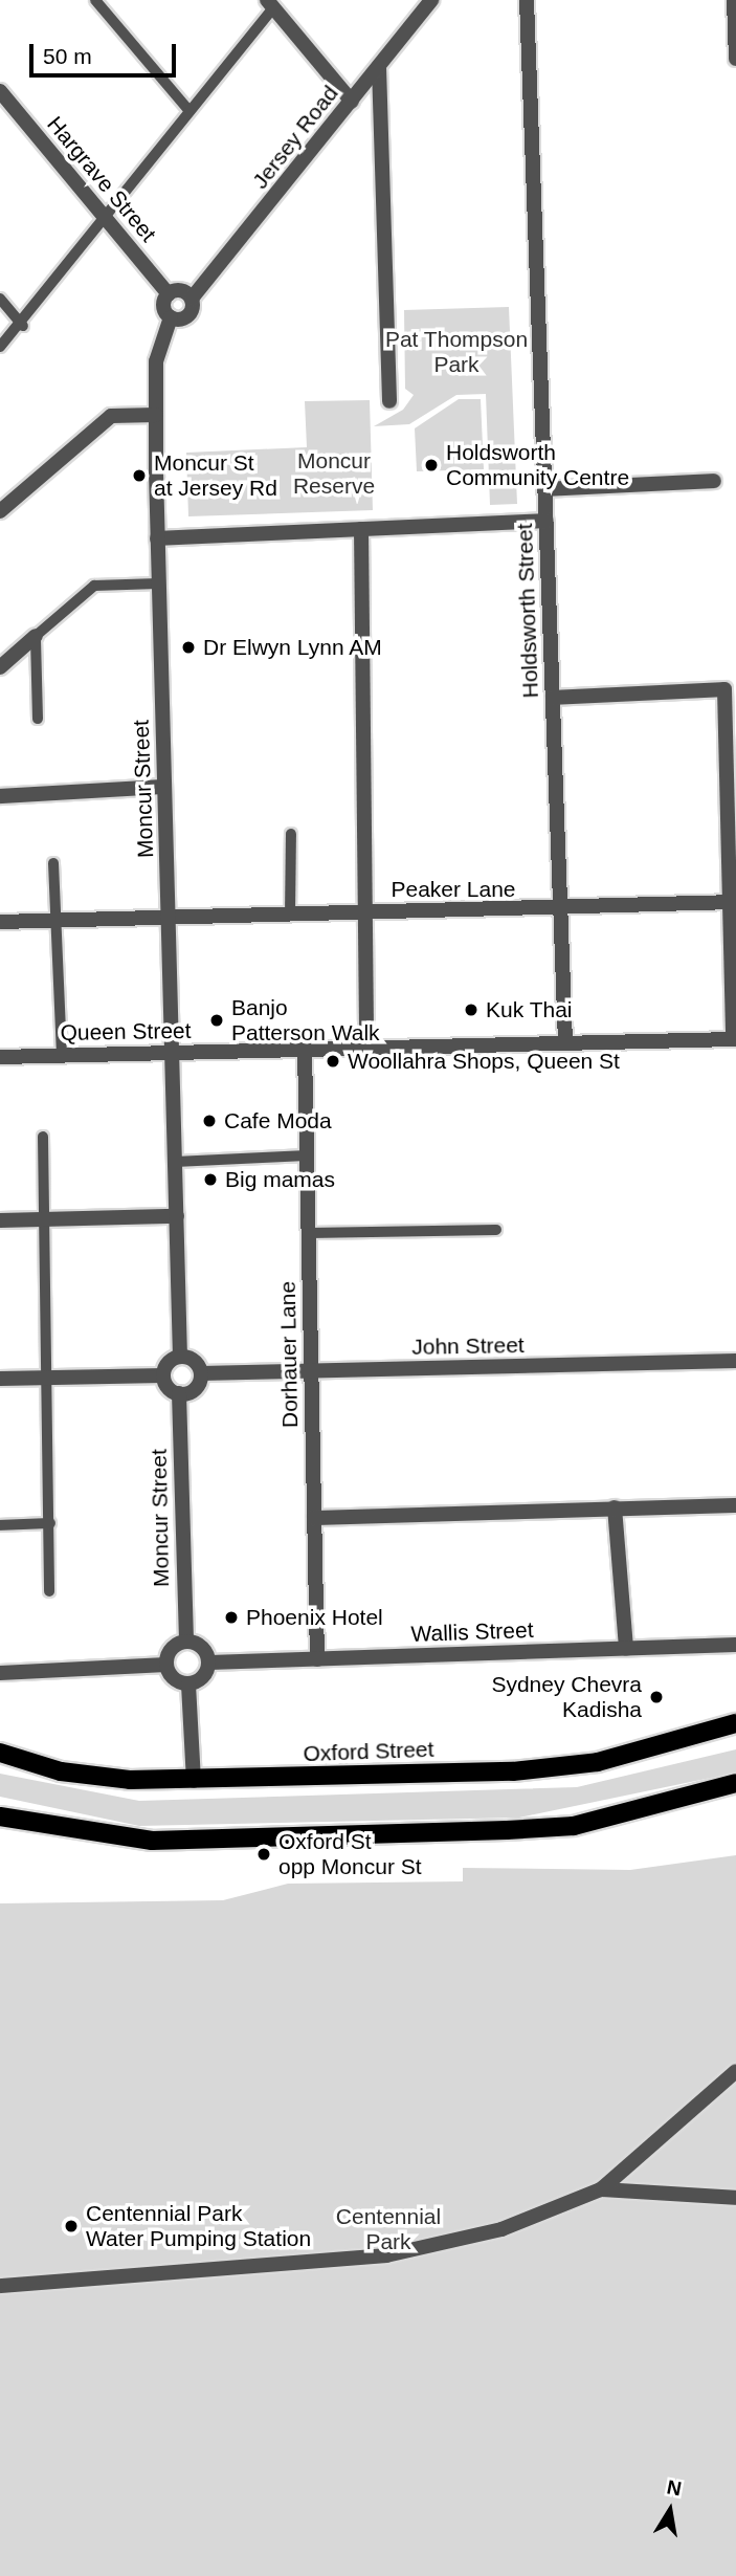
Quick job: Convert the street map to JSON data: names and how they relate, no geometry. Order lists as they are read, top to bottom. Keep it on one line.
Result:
{"streets":{"main road":["Oxford Street"],"street":["Jersey Road","Hargrave Street","Holdsworth Street","Moncur Street","Peaker Lane","Queen Street","John Street","Dorhauer Lane","Wallis Street"]},"crossings":[["Jersey Road","Hargrave Street"],["Holdsworth Street","Peaker Lane"],["Holdsworth Street","Queen Street"],["Moncur Street","Peaker Lane"],["Moncur Street","Queen Street"],["Moncur Street","John Street"],["Moncur Street","Wallis Street"],["Queen Street","Dorhauer Lane"],["John Street","Dorhauer Lane"],["Dorhauer Lane","Wallis Street"]],"parks":["Pat Thompson Park","Moncur Reserve","Centennial Park"],"places":["Holdsworth Community Centre","Moncur St at Jersey Rd","Dr Elwyn Lynn AM","Kuk Thai","Banjo Patterson Walk","Woollahra Shops, Queen St","Cafe Moda","Big mamas","Phoenix Hotel","Sydney Chevra Kadisha","Oxford St opp Moncur St","Centennial Park Water Pumping Station"],"scale_bar":"50 m","north":"top"}
